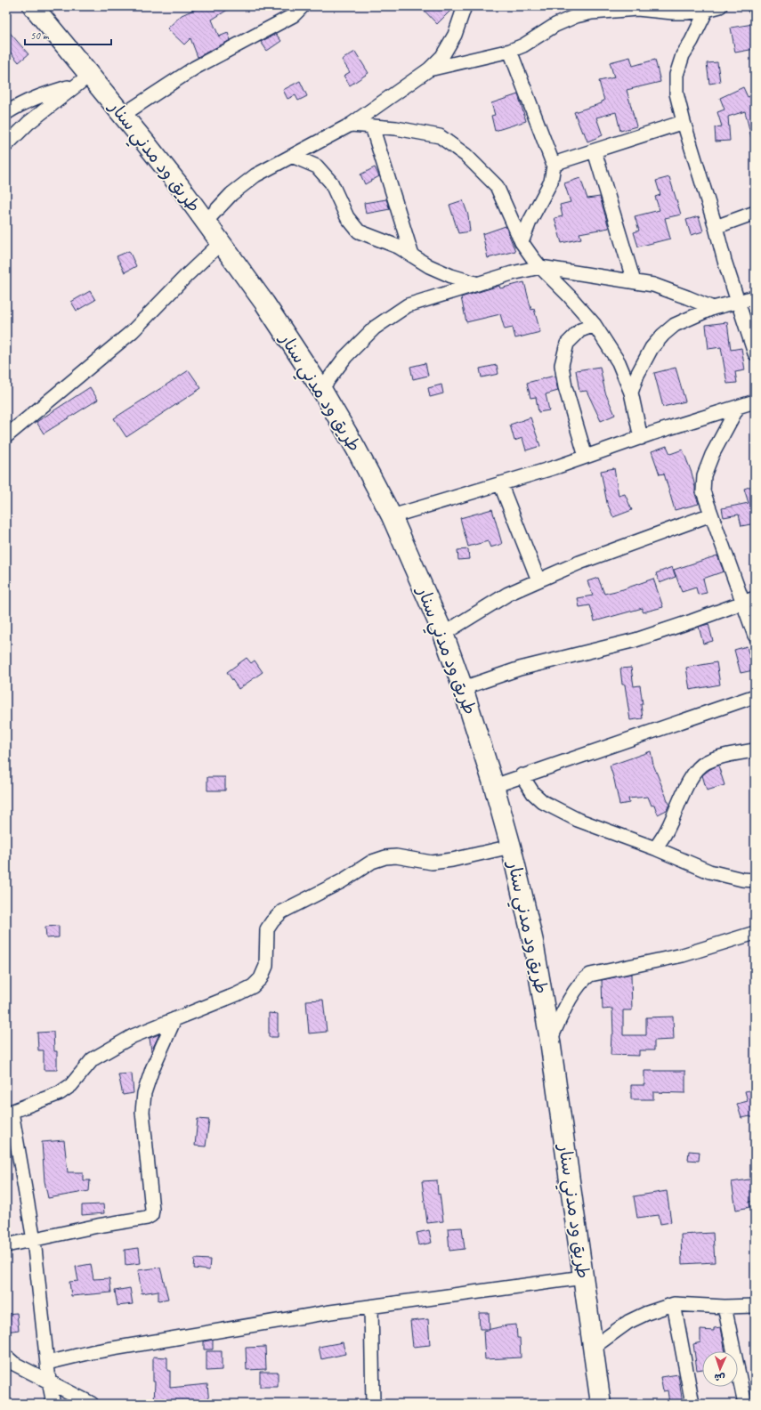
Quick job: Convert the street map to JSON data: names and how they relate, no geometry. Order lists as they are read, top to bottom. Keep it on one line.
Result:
{"streets":{"highway":["طريق ود مدني سنار"]},"scale_bar":"50 m","north":"bottom"}
